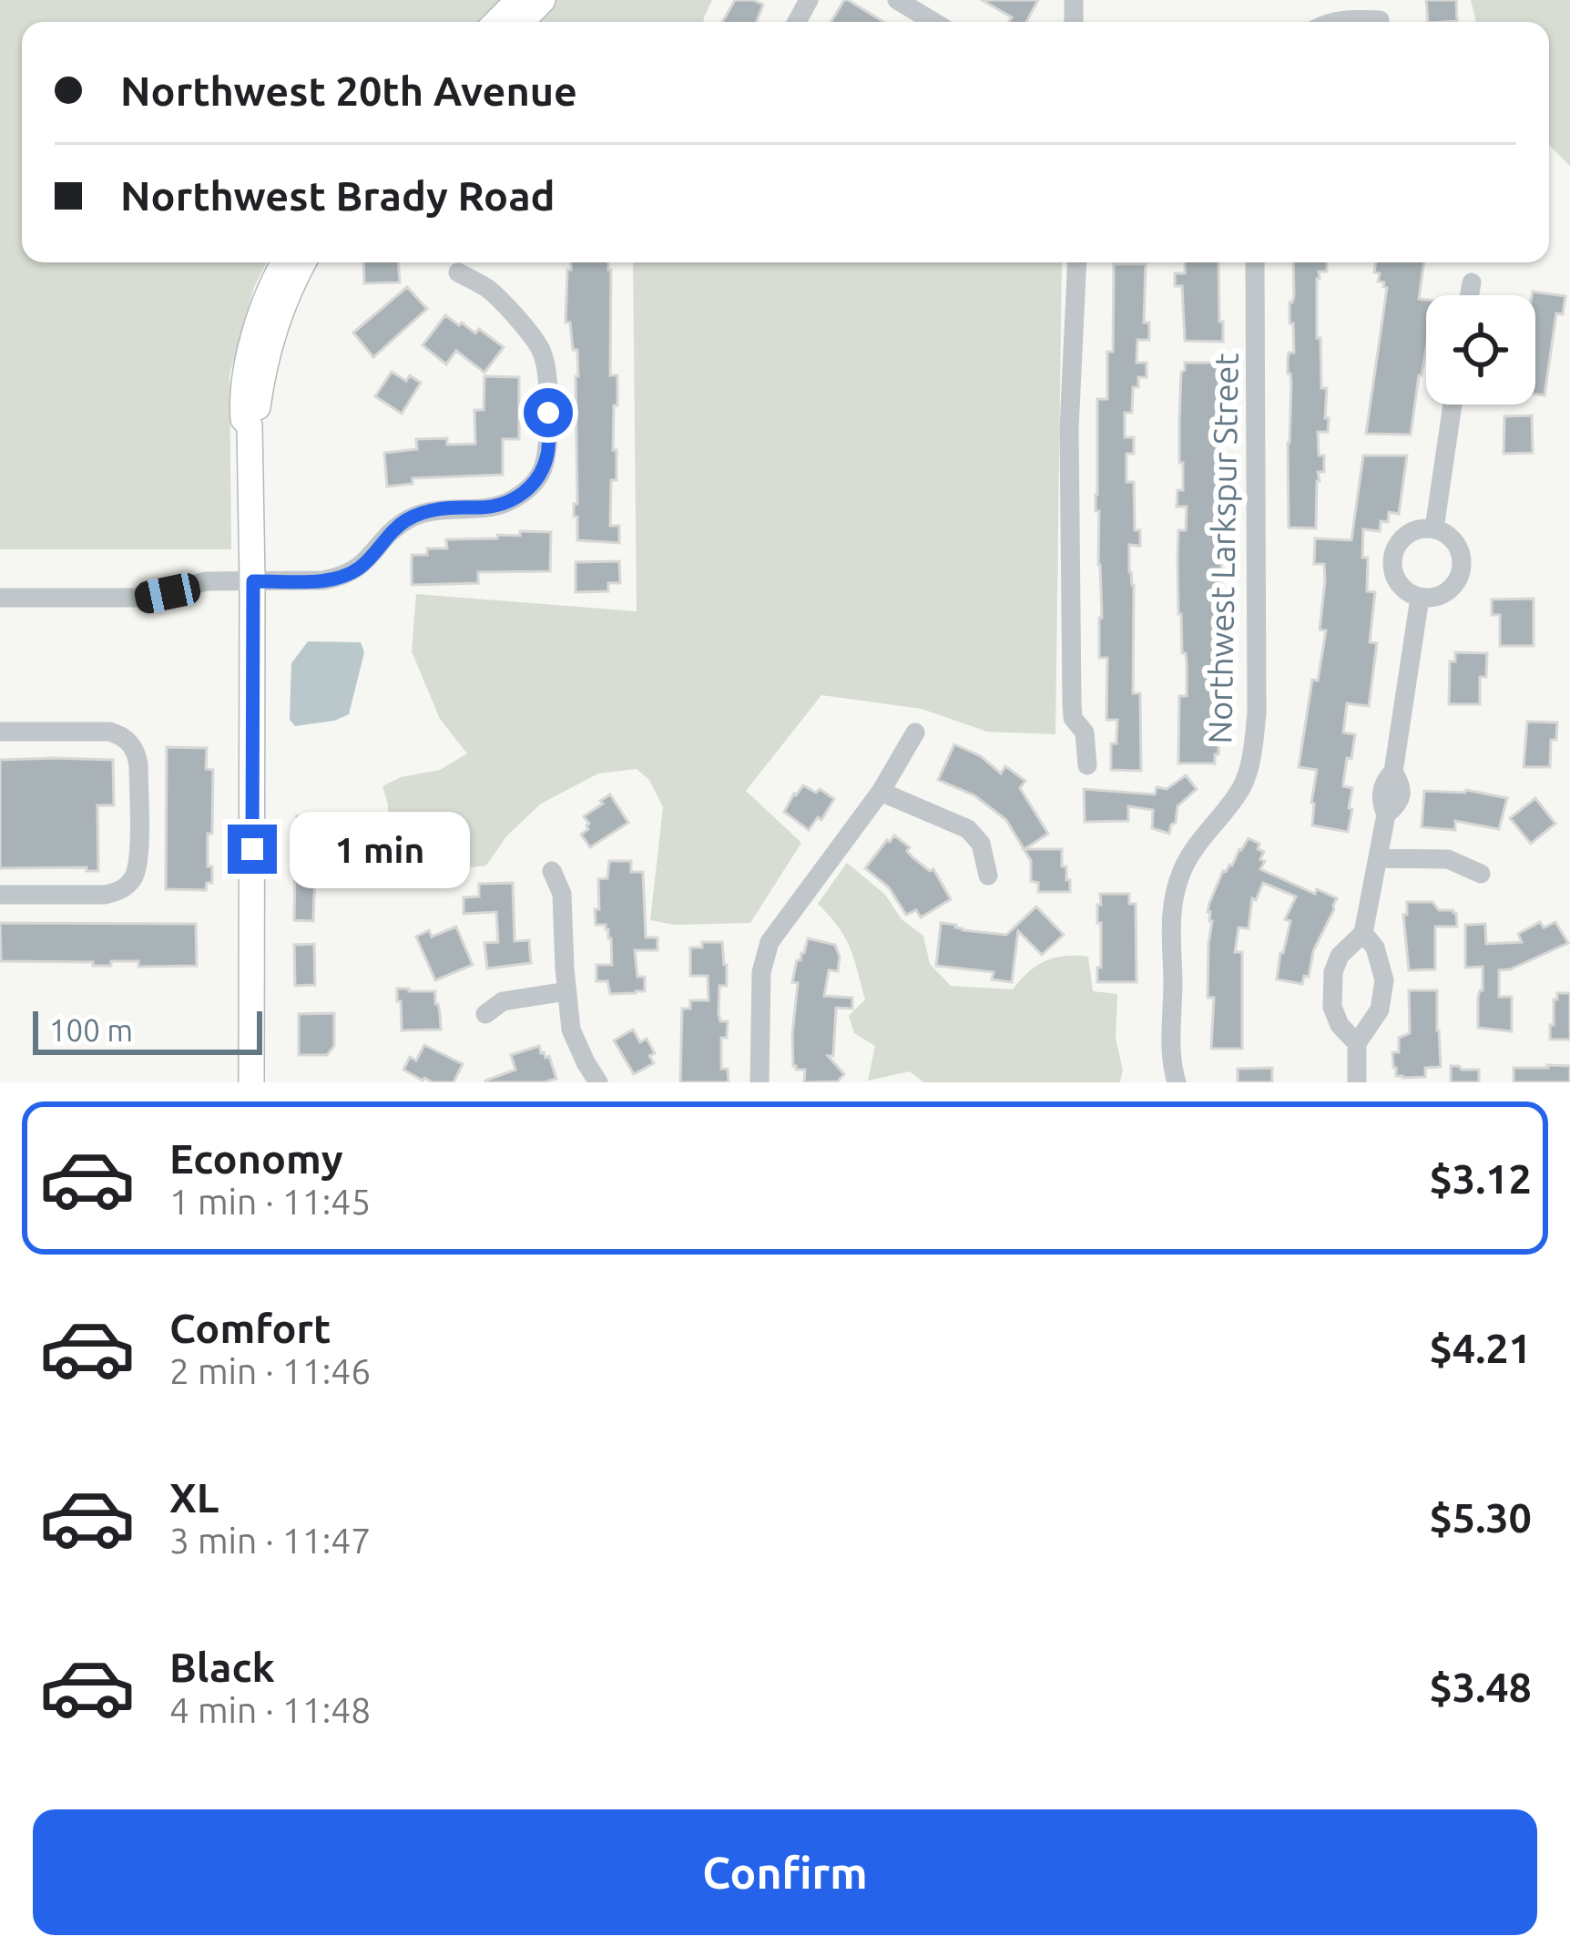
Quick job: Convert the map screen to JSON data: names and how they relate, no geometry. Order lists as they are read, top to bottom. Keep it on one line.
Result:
{"streets":{"street":["Northwest Larkspur Street"]},"scale_bar":"100 m","page":{"banner":["Northwest 20th Avenue","Northwest Brady Road"],"bubble":"1 min","scale":"100 m","list":[{"name":"Economy","note":"1 min · 11:45","value":"$3.12"},{"name":"Comfort","note":"2 min · 11:46","value":"$4.21"},{"name":"XL","note":"3 min · 11:47","value":"$5.30"},{"name":"Black","note":"4 min · 11:48","value":"$3.48"}],"buttons":"Confirm"}}
